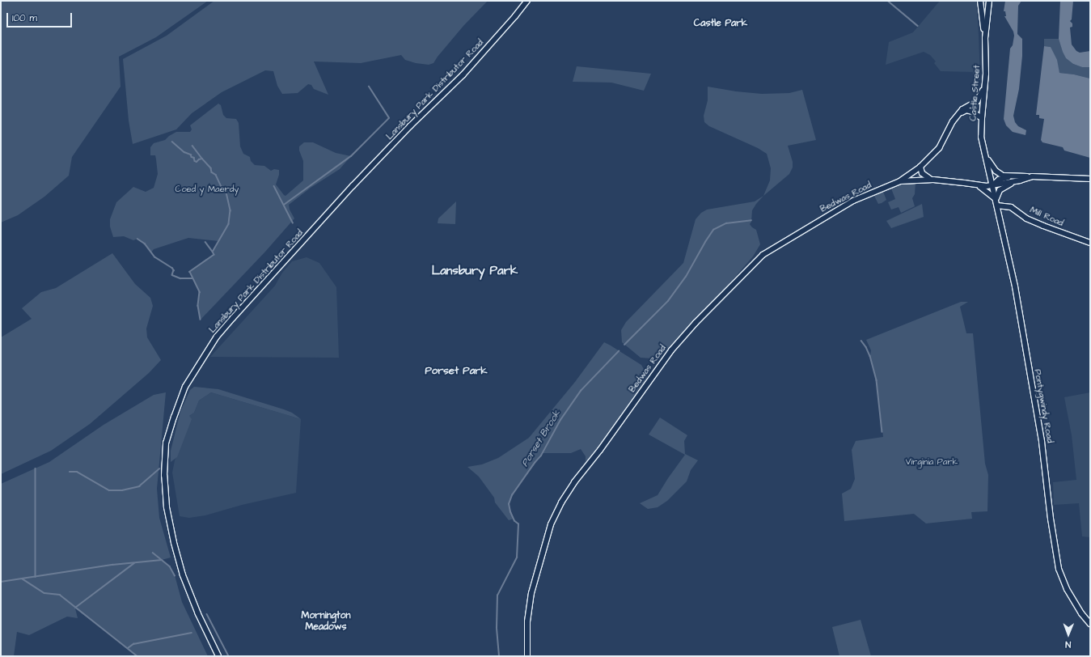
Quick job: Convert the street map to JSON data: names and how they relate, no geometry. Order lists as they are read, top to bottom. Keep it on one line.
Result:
{"streets":{"main road":["Castle Street","Bedwas Road","Mill Road","Pontygwindy Road"],"street":["Lansbury Park Distributor Road"]},"crossings":[["Castle Street","Pontygwindy Road"],["Mill Road","Pontygwindy Road"]],"districts":["Castle Park","Lansbury Park","Porset Park","Mornington Meadows"],"water":["Porset Brook"],"parks":["Coed y Maerdy","Virginia Park"],"scale_bar":"100 m","north":"bottom"}
